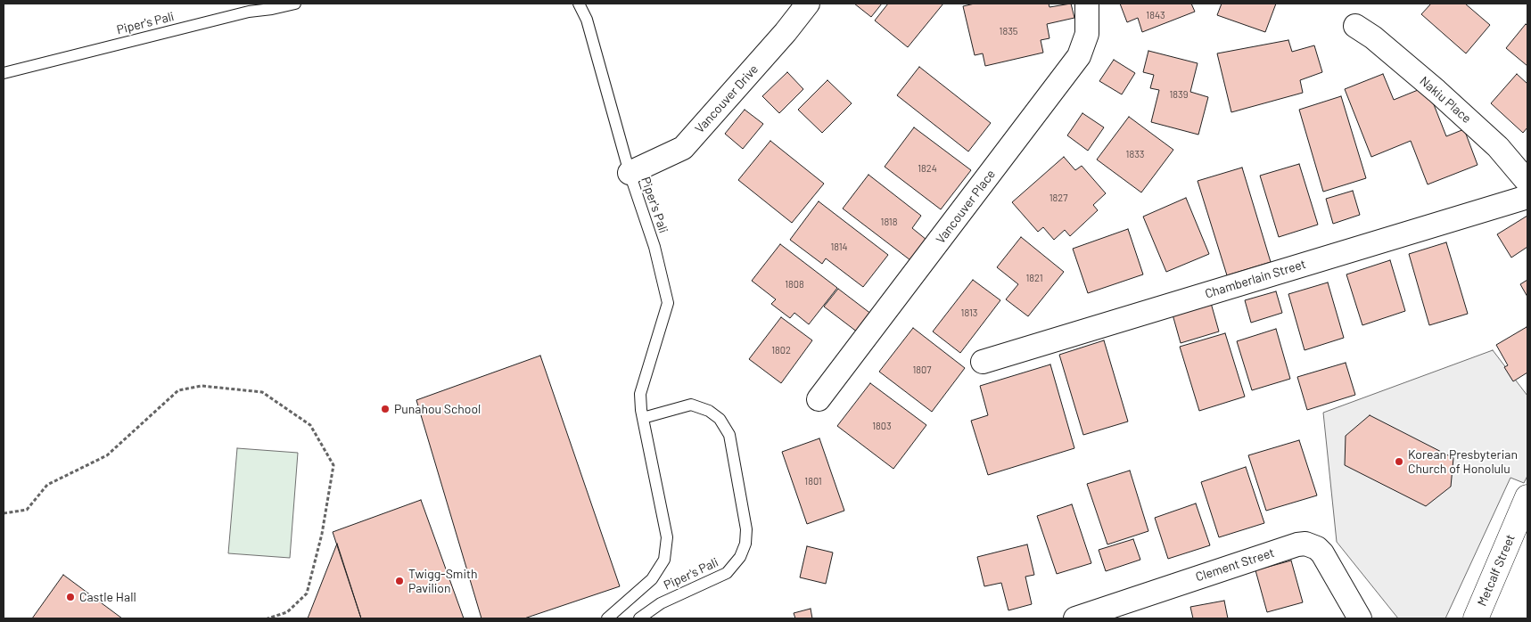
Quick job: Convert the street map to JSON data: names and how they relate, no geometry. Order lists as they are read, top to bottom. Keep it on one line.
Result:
{"streets":{"street":["Vancouver Drive","Nakiu Place","Vancouver Place","Chamberlain Street","Clement Street","Metcalf Street"],"lane":["Piper's Pali"]},"crossings":[["Piper's Pali","Vancouver Drive"]],"places":["Punahou School","Korean Presbyterian Church of Honolulu","Twigg-Smith Pavilion","Castle Hall"],"house_numbers":["1843","1835","1839","1833","1824","1827","1818","1814","1821","1808","1813","1802","1807","1803","1801"]}
